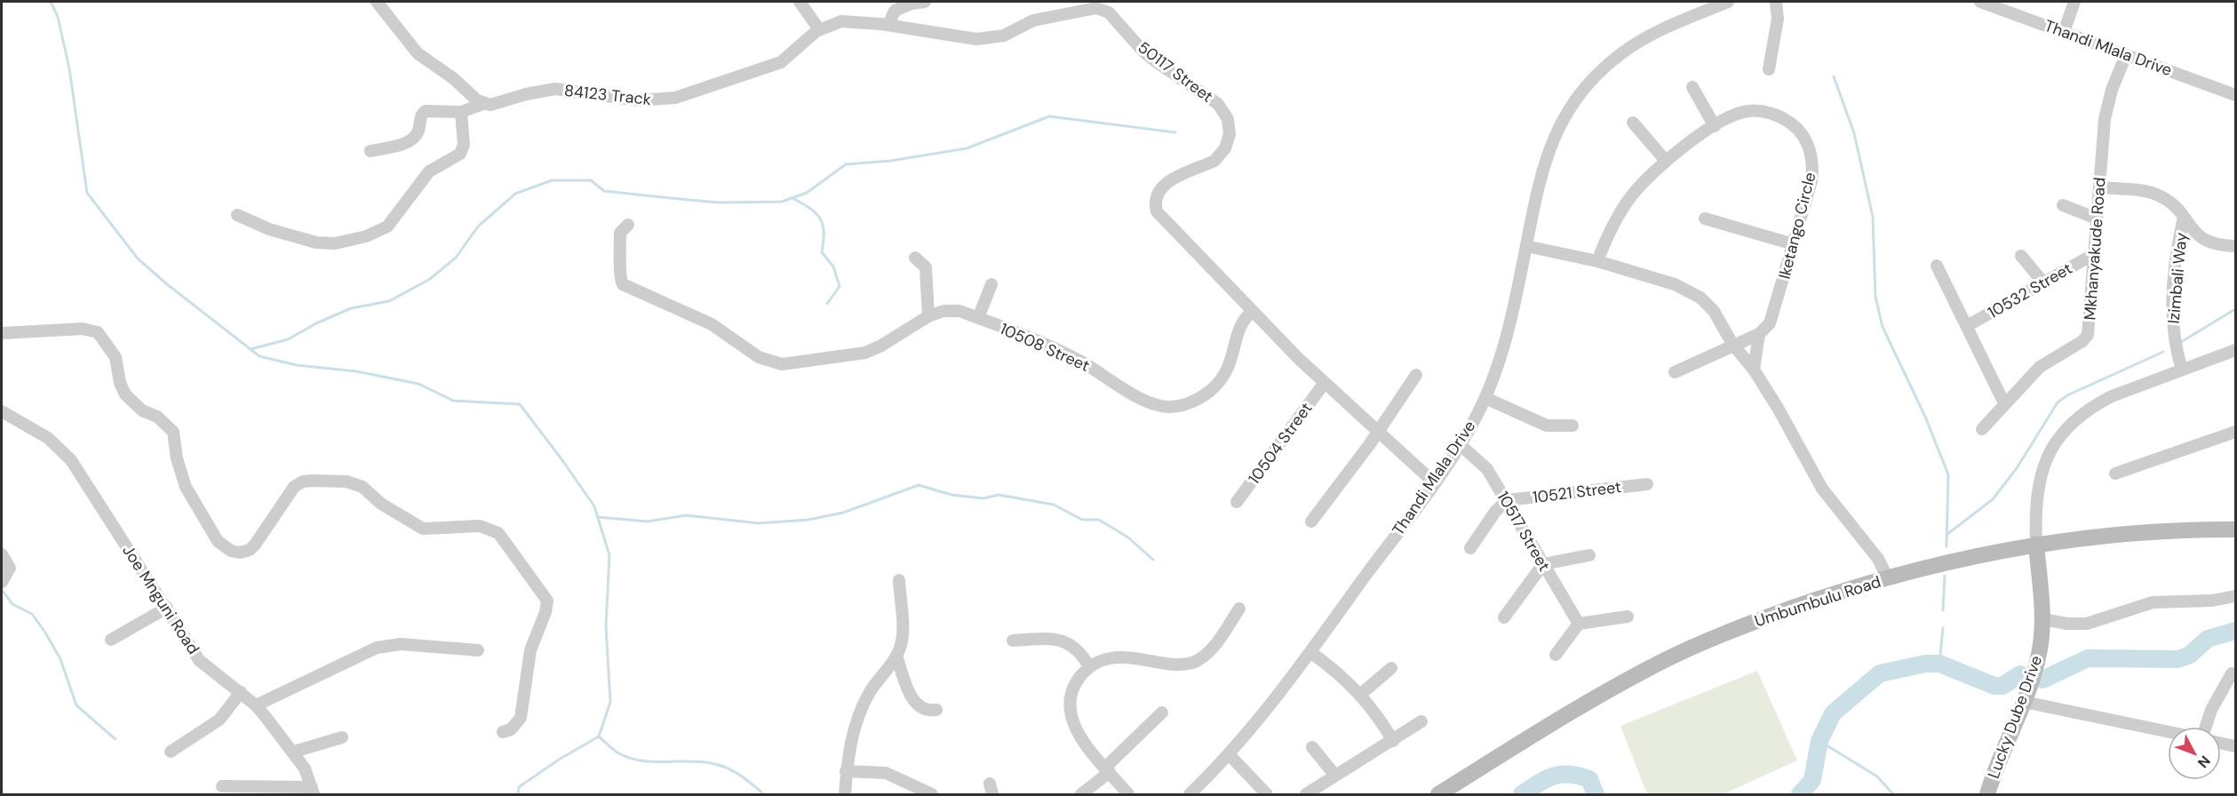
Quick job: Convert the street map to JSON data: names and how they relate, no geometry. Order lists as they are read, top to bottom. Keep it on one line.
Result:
{"streets":{"main road":["Umbumbulu Road","Lucky Dube Drive"],"street":["Thandi Mlala Drive","50117 Street","84123 Track","Iketango Circle","Mkhanyakude Road","Izimbali Way","10532 Street","10508 Street","10504 Street","10521 Street","10517 Street","Joe Mnguni Road"]},"crossings":[["Thandi Mlala Drive","Mkhanyakude Road"],["Thandi Mlala Drive","10517 Street"],["50117 Street","84123 Track"],["50117 Street","10508 Street"],["Mkhanyakude Road","10532 Street"],["10521 Street","10517 Street"],["Umbumbulu Road","Lucky Dube Drive"]],"north":"bottom right"}
